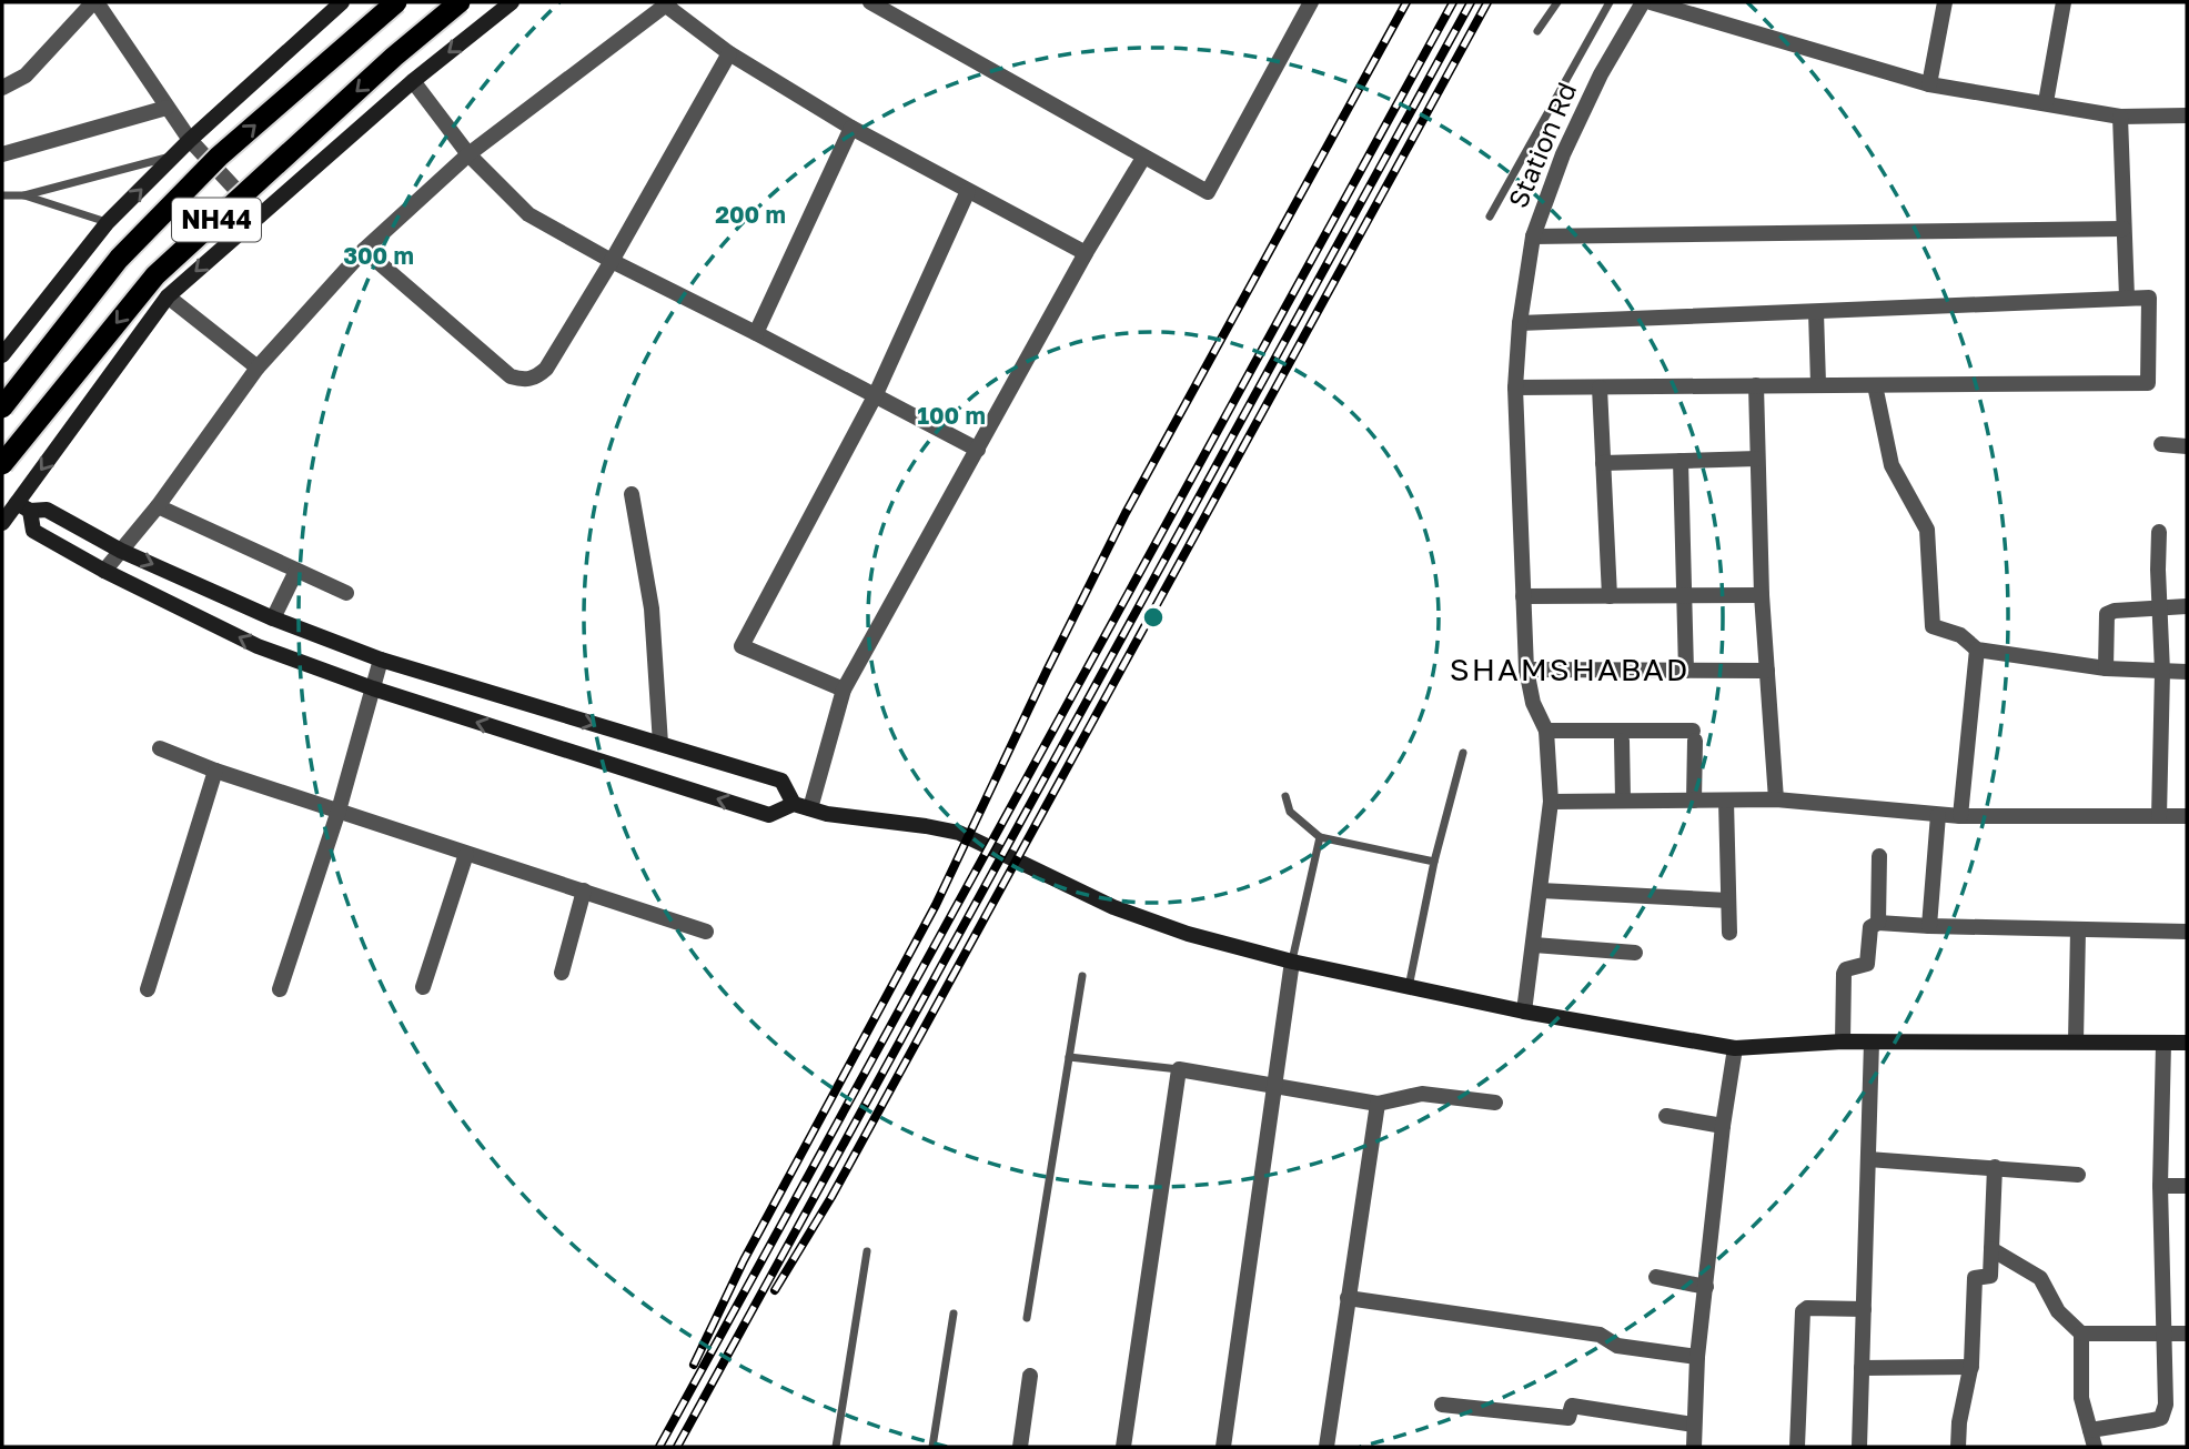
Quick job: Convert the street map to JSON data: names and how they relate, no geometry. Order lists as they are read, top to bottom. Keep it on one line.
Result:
{"streets":{"highway":["NH44"],"street":["Station Rd"]},"districts":["SHAMSHABAD"],"rings":["200 m","300 m","100 m"]}
